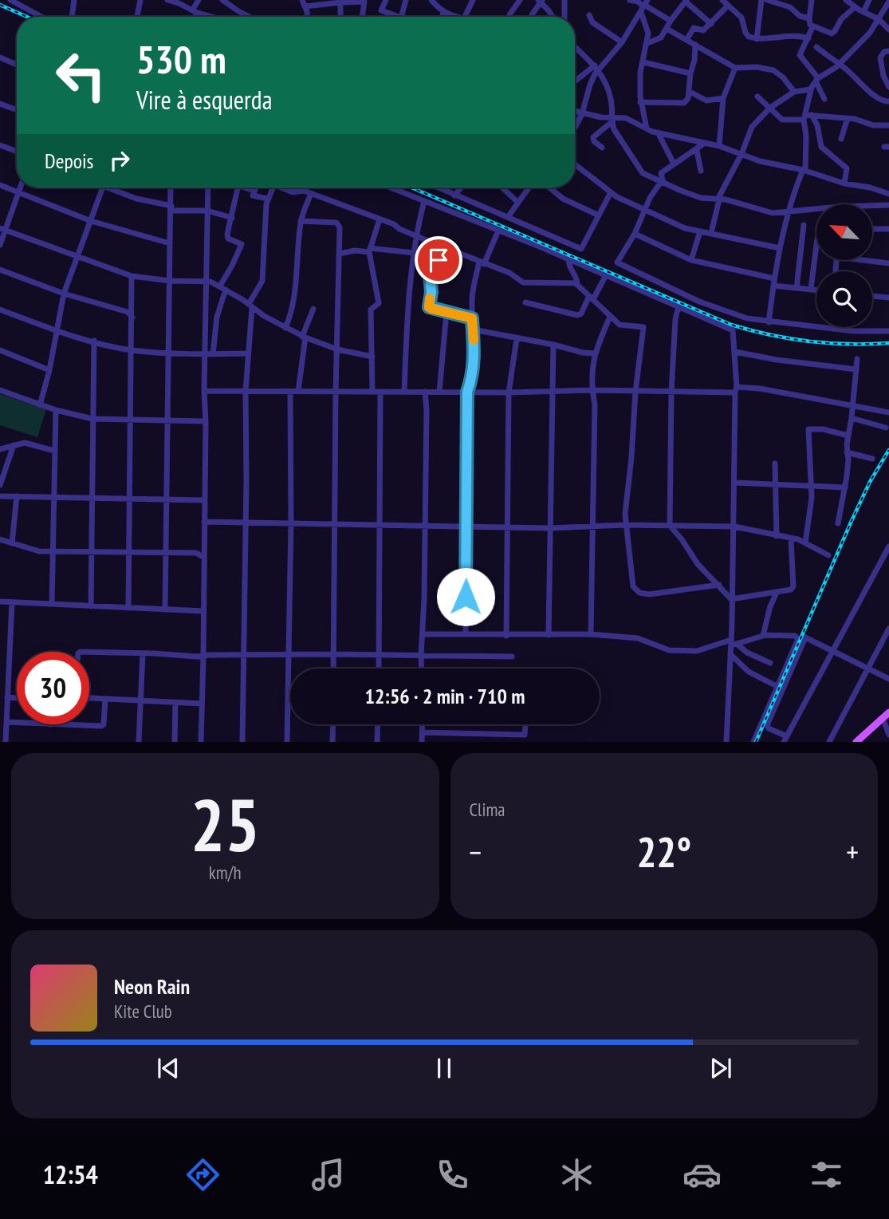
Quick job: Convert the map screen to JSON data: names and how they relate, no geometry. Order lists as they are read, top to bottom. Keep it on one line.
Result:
{"north":"top left","page":{"turn":["530 m","Vire à esquerda"],"then":"Depois","limit":"30","trip":"12:56 · 2 min · 710 m","tile":[["25","km/h"],"Clima"],"heat":["−","22°","+"],"song":["Neon Rain","Kite Club"],"tabs":"12:54"}}
